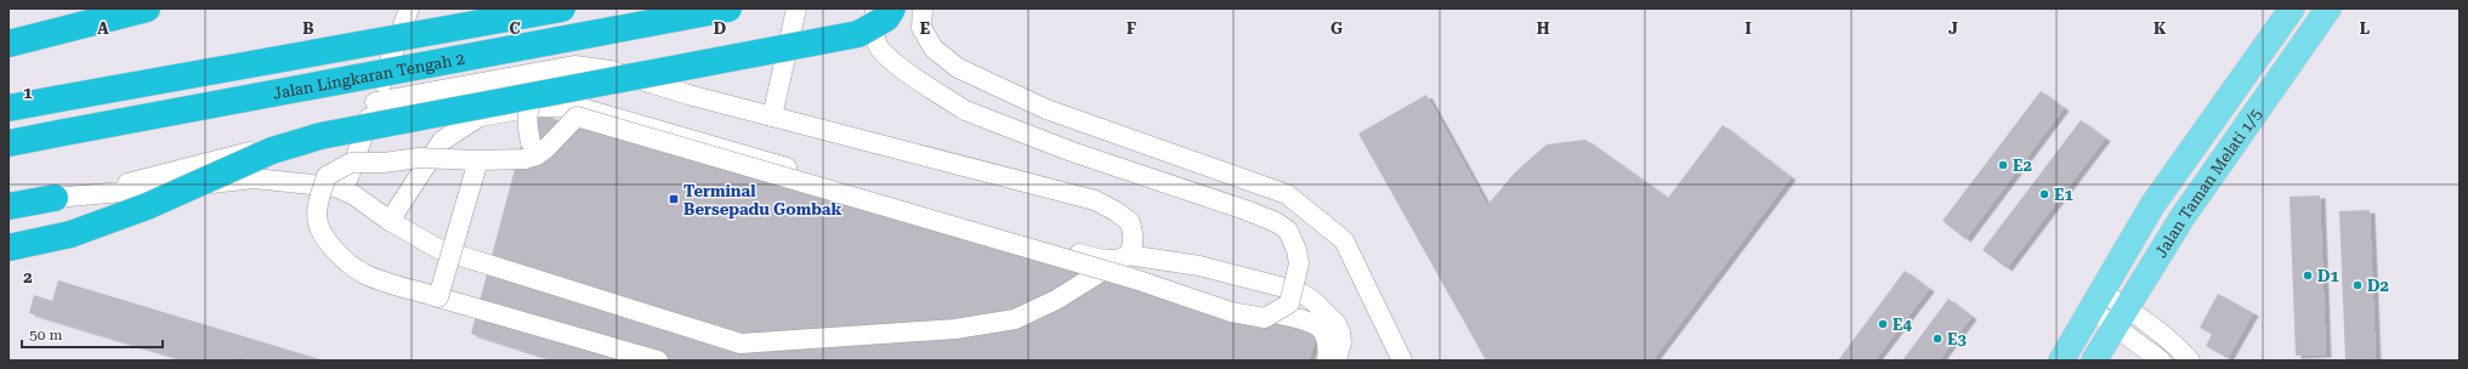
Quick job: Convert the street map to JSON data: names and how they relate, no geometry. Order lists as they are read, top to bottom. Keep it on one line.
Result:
{"streets":{"highway":["Jalan Lingkaran Tengah 2"],"main road":["Jalan Taman Melati 1/5"]},"places":{"other":["E2","E1","D1","D2","E4","E3"],"transit":["Terminal Bersepadu Gombak"]},"scale_bar":"50 m","grid":{"columns":["A","B","C","D","E","F","G","H","I","J","K","L"],"rows":["1","2"]}}
